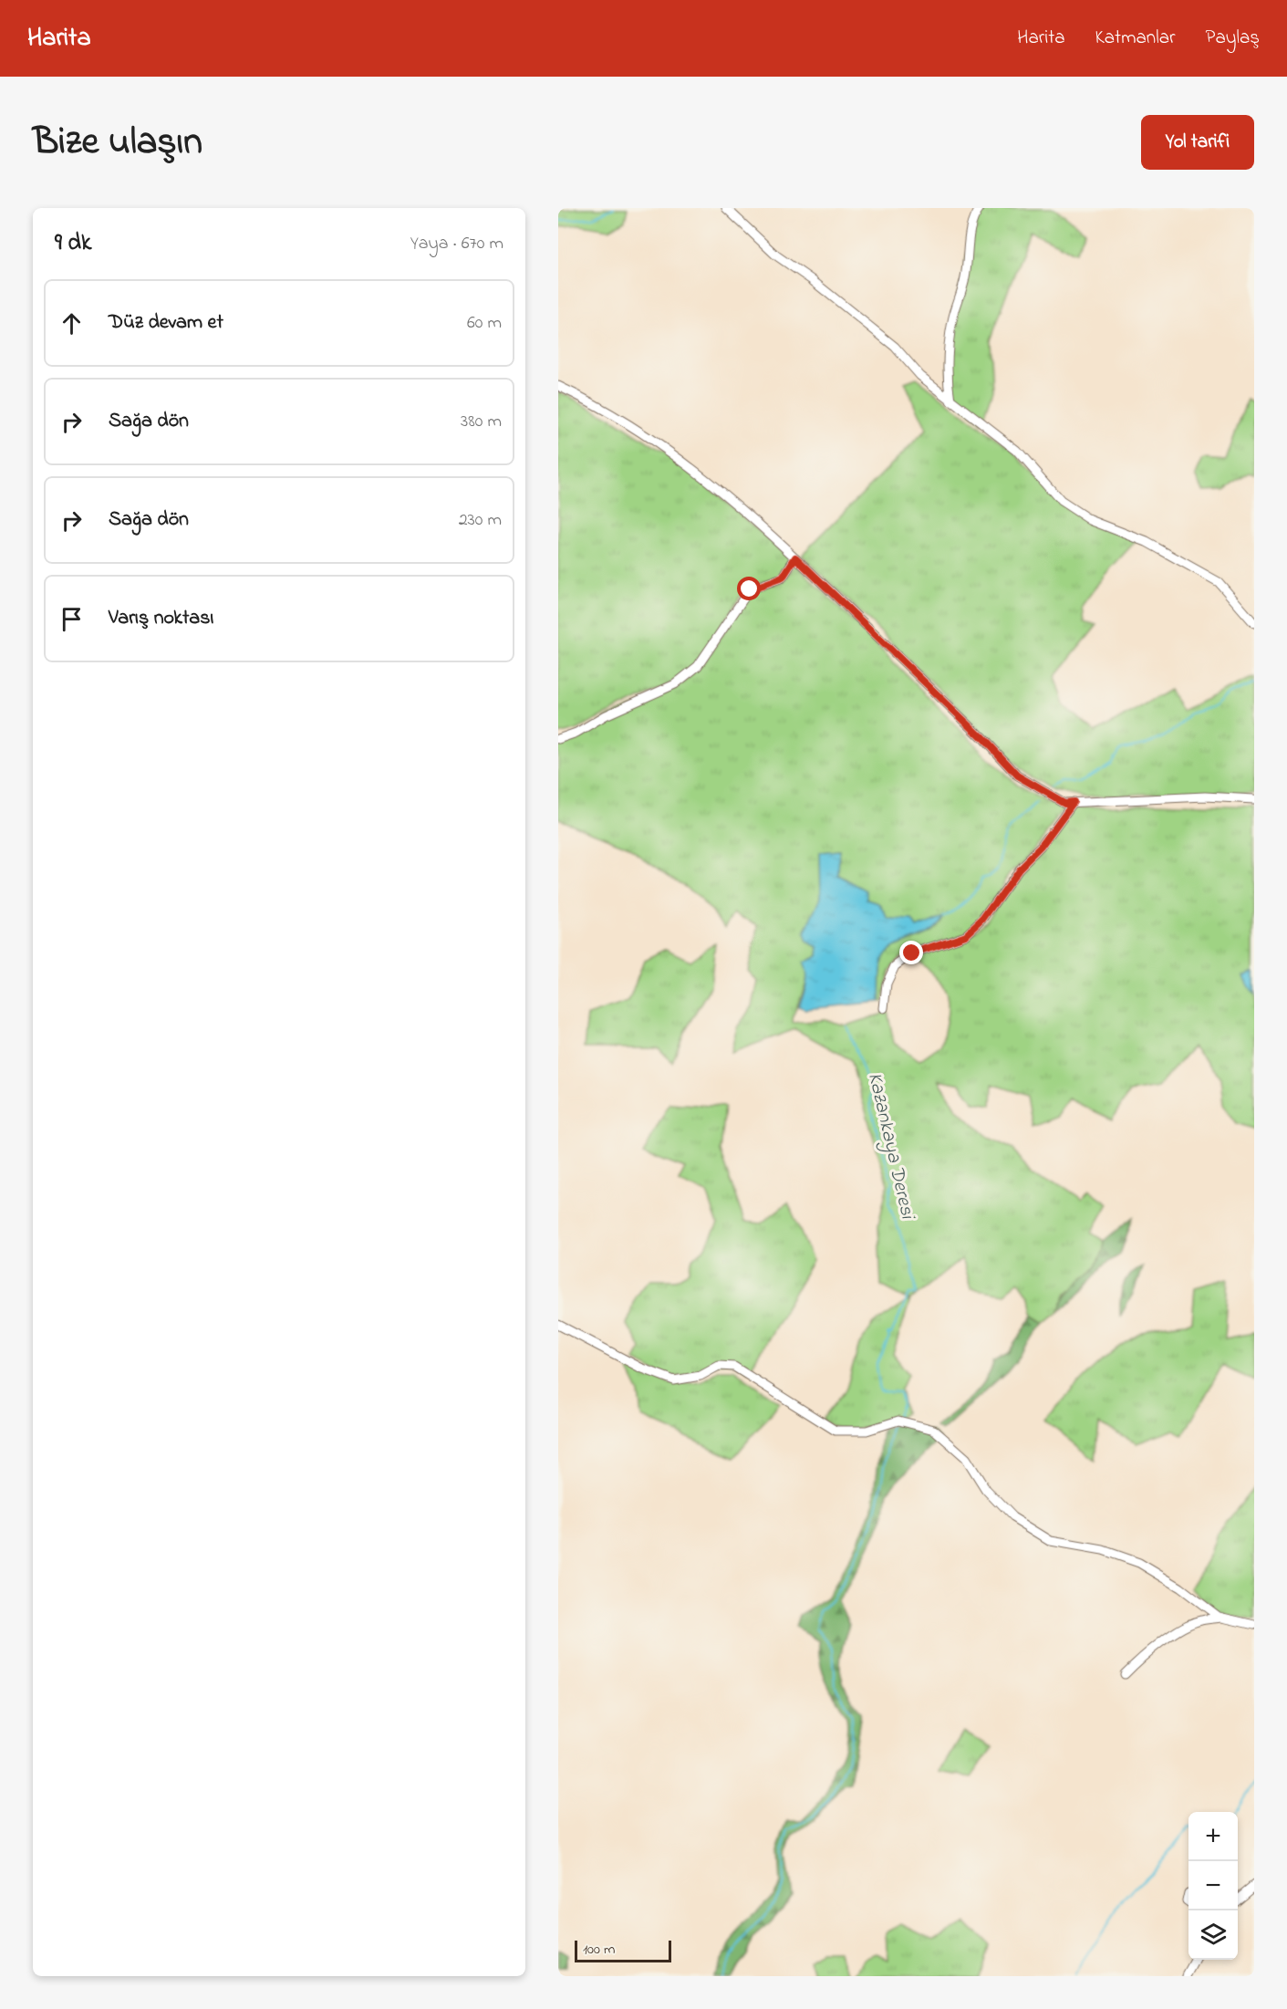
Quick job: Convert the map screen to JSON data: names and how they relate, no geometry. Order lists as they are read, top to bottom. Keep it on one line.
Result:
{"water":["Kazankaya Deresi"],"scale_bar":"100 m","page":{"header":"Harita","nav":["Harita","Katmanlar","Paylaş"],"title":"Bize ulaşın","buttons":"Yol tarifi","heading":["9 dk","Yaya · 670 m"],"list":[["Düz devam et","60 m"],["Sağa dön","380 m"],["Sağa dön","230 m"],"Varış noktası"],"map_buttons":["+","−"],"scale":"100 m"}}
